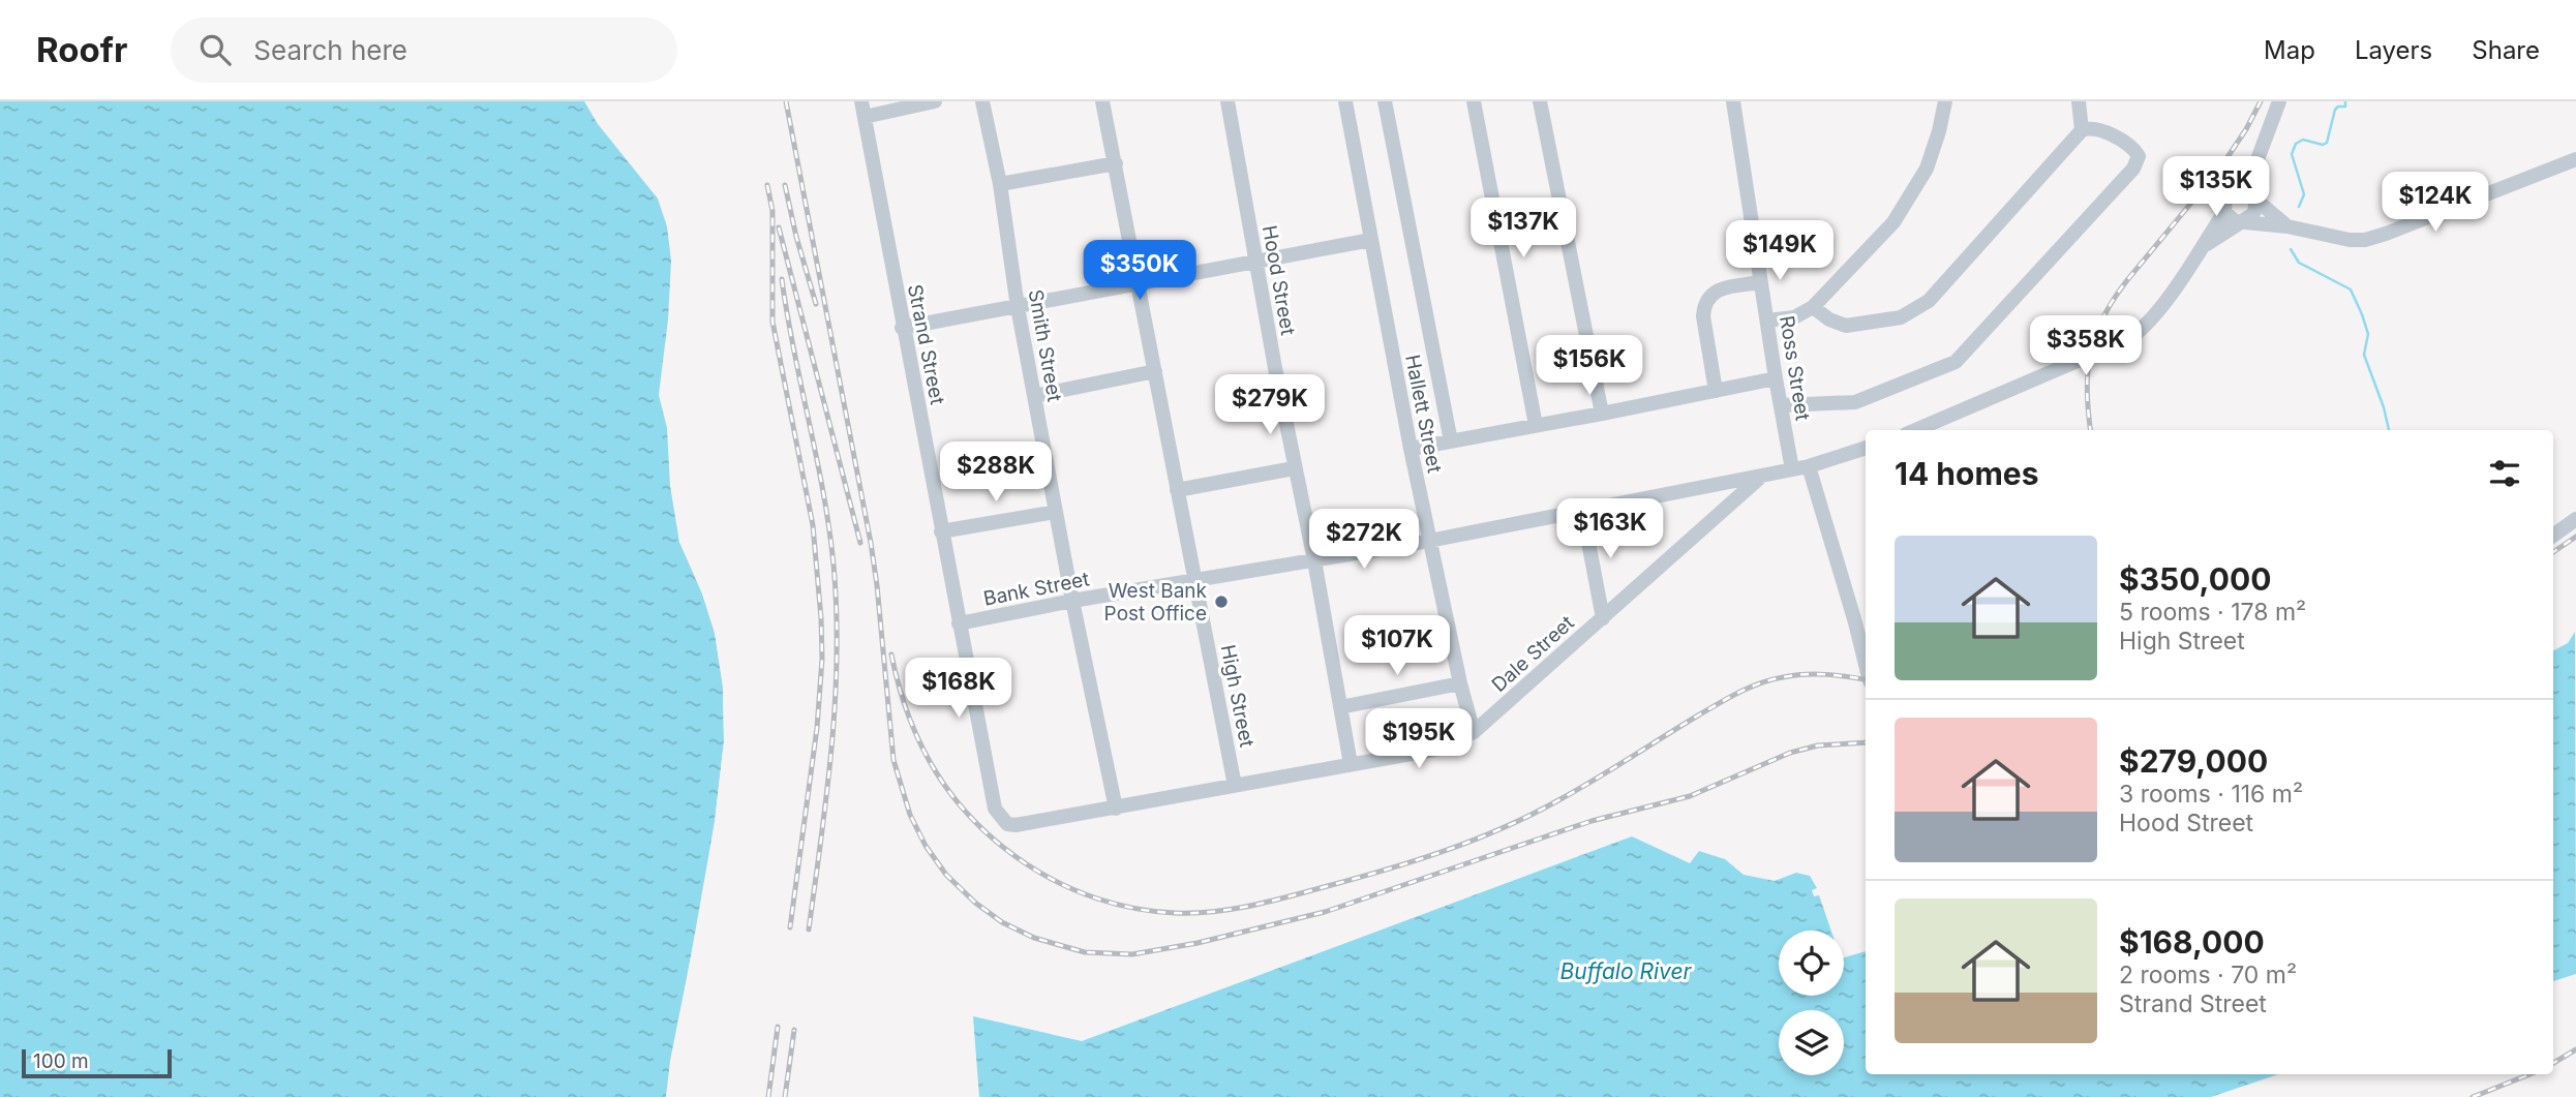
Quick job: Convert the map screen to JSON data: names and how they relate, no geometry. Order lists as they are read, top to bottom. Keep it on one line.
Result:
{"streets":{"street":["Hood Street","Strand Street","Smith Street","Ross Street","Hallett Street","Bank Street","Dale Street","High Street"]},"crossings":[["Hood Street","Bank Street"],["Hood Street","Dale Street"],["Strand Street","Bank Street"],["Strand Street","Dale Street"],["Smith Street","Bank Street"],["Smith Street","Dale Street"],["Ross Street","Bank Street"],["Hallett Street","Bank Street"],["Hallett Street","Dale Street"],["Bank Street","Dale Street"],["Bank Street","High Street"],["Dale Street","High Street"]],"water":["Buffalo River"],"places":["West Bank Post Office"],"scale_bar":"100 m","page":{"header":"Roofr","search":"Search here","nav":["Map","Layers","Share"],"price":["$135K","$124K","$137K","$149K","$350K","$358K","$156K","$279K","$288K","$163K","$272K","$107K","$168K","$195K"],"heading":"14 homes","list":[{"name":"$350,000","note":"5 rooms · 178 m² · High Street"},{"name":"$279,000","note":"3 rooms · 116 m² · Hood Street"},{"name":"$168,000","note":"2 rooms · 70 m² · Strand Street"}],"scale":"100 m"}}
